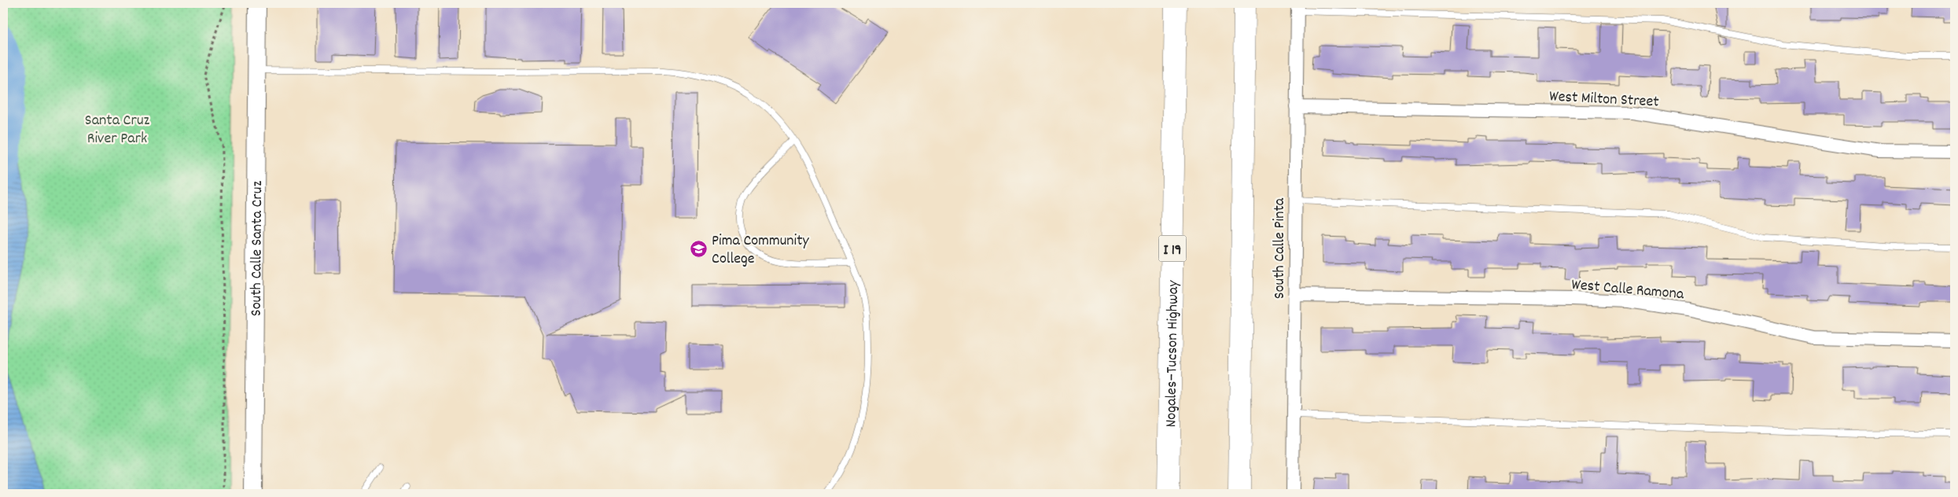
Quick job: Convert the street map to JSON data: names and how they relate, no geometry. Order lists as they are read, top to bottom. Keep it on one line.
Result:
{"streets":{"highway":["I 19","Nogales–Tucson Highway"],"street":["West Milton Street","South Calle Santa Cruz","South Calle Pinta","West Calle Ramona"]},"crossings":[["West Milton Street","South Calle Pinta"],["South Calle Pinta","West Calle Ramona"]],"parks":["Santa Cruz River Park"],"places":{"school or university":["Pima Community College"]}}
